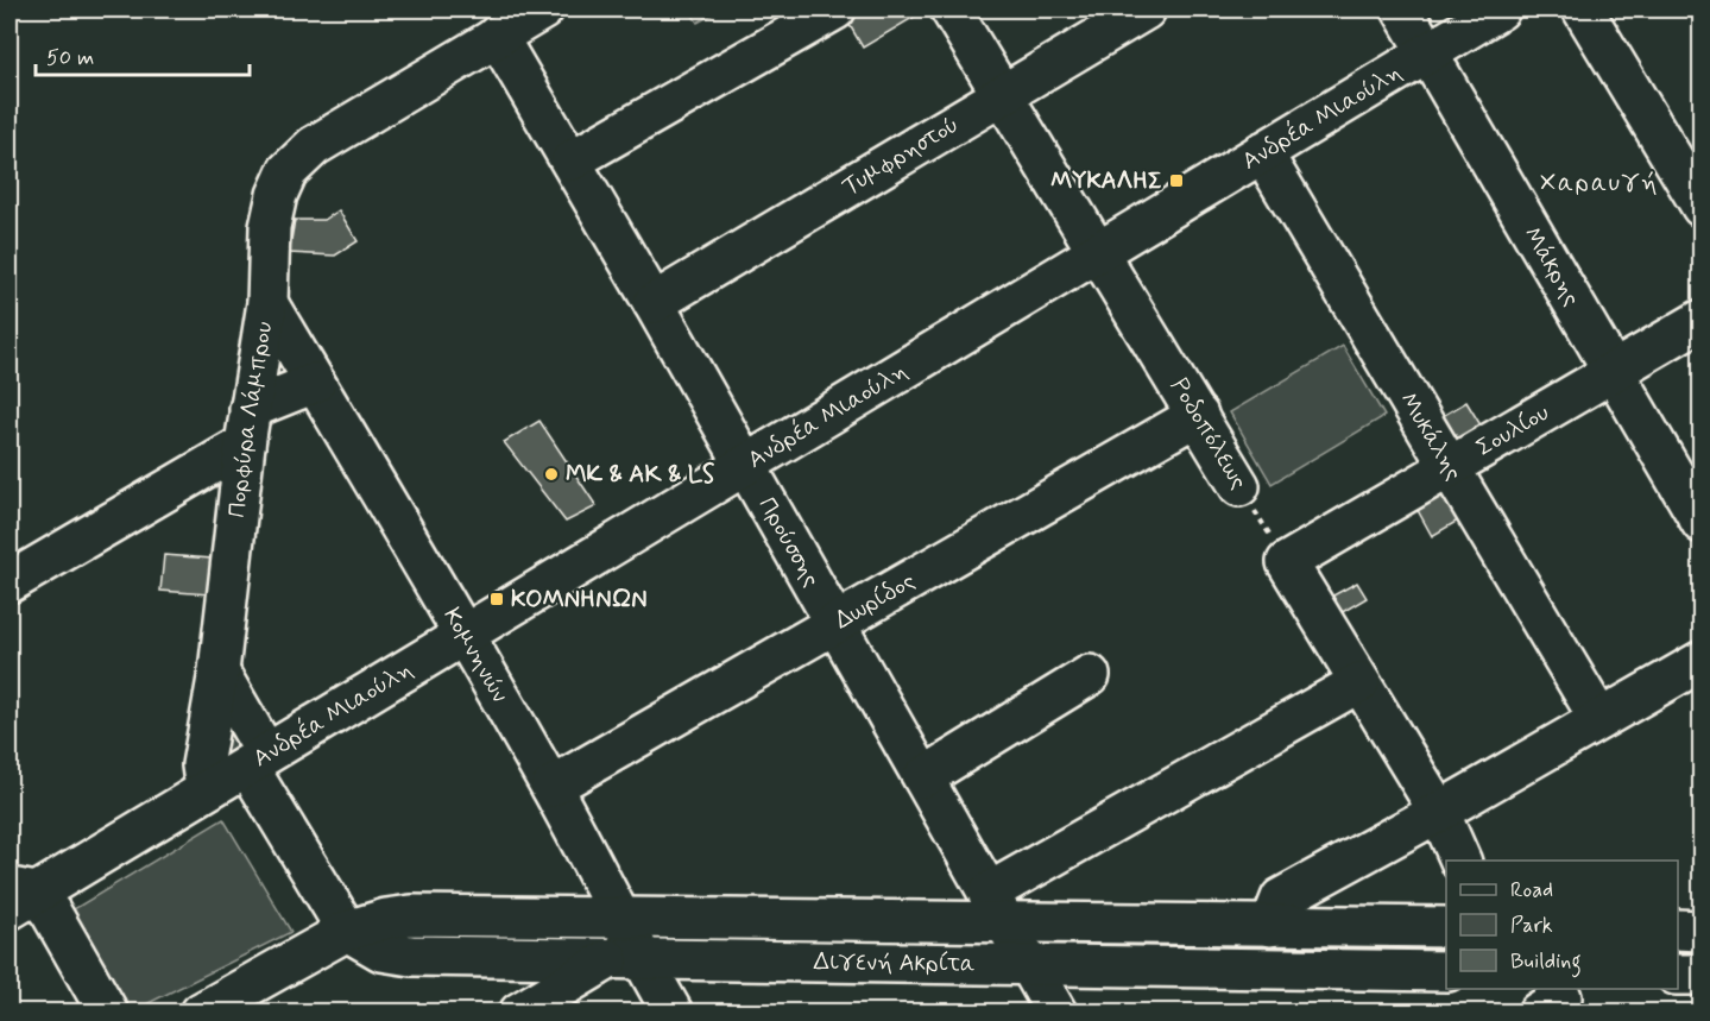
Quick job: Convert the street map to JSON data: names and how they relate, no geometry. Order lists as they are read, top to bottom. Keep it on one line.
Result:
{"streets":{"street":["Ανδρέα Μιαούλη","Τυμφρηστού","Μάκρης","Πορφύρα Λάμπρου","Σουλίου","Ροδοπόλεως","Μυκάλης","Προύσσης","Δωρίδος","Κομνηνών","Διγενή Ακρίτα"]},"crossings":[["Ανδρέα Μιαούλη","Μάκρης"],["Ανδρέα Μιαούλη","Πορφύρα Λάμπρου"],["Ανδρέα Μιαούλη","Ροδοπόλεως"],["Ανδρέα Μιαούλη","Μυκάλης"],["Ανδρέα Μιαούλη","Προύσσης"],["Ανδρέα Μιαούλη","Κομνηνών"],["Ανδρέα Μιαούλη","Διγενή Ακρίτα"],["Τυμφρηστού","Ροδοπόλεως"],["Τυμφρηστού","Προύσσης"],["Μάκρης","Σουλίου"],["Πορφύρα Λάμπρου","Προύσσης"],["Πορφύρα Λάμπρου","Κομνηνών"],["Σουλίου","Ροδοπόλεως"],["Σουλίου","Μυκάλης"],["Ροδοπόλεως","Δωρίδος"],["Προύσσης","Δωρίδος"],["Προύσσης","Διγενή Ακρίτα"],["Δωρίδος","Κομνηνών"],["Κομνηνών","Διγενή Ακρίτα"]],"districts":["Χαραυγή"],"places":{"transit":["ΜΥΚΑΛΗΣ","ΚΟΜΝΗΝΩΝ"],"other":["MK & AK & LS"]},"legend":["Road","Park","Building"],"scale_bar":"50 m"}
